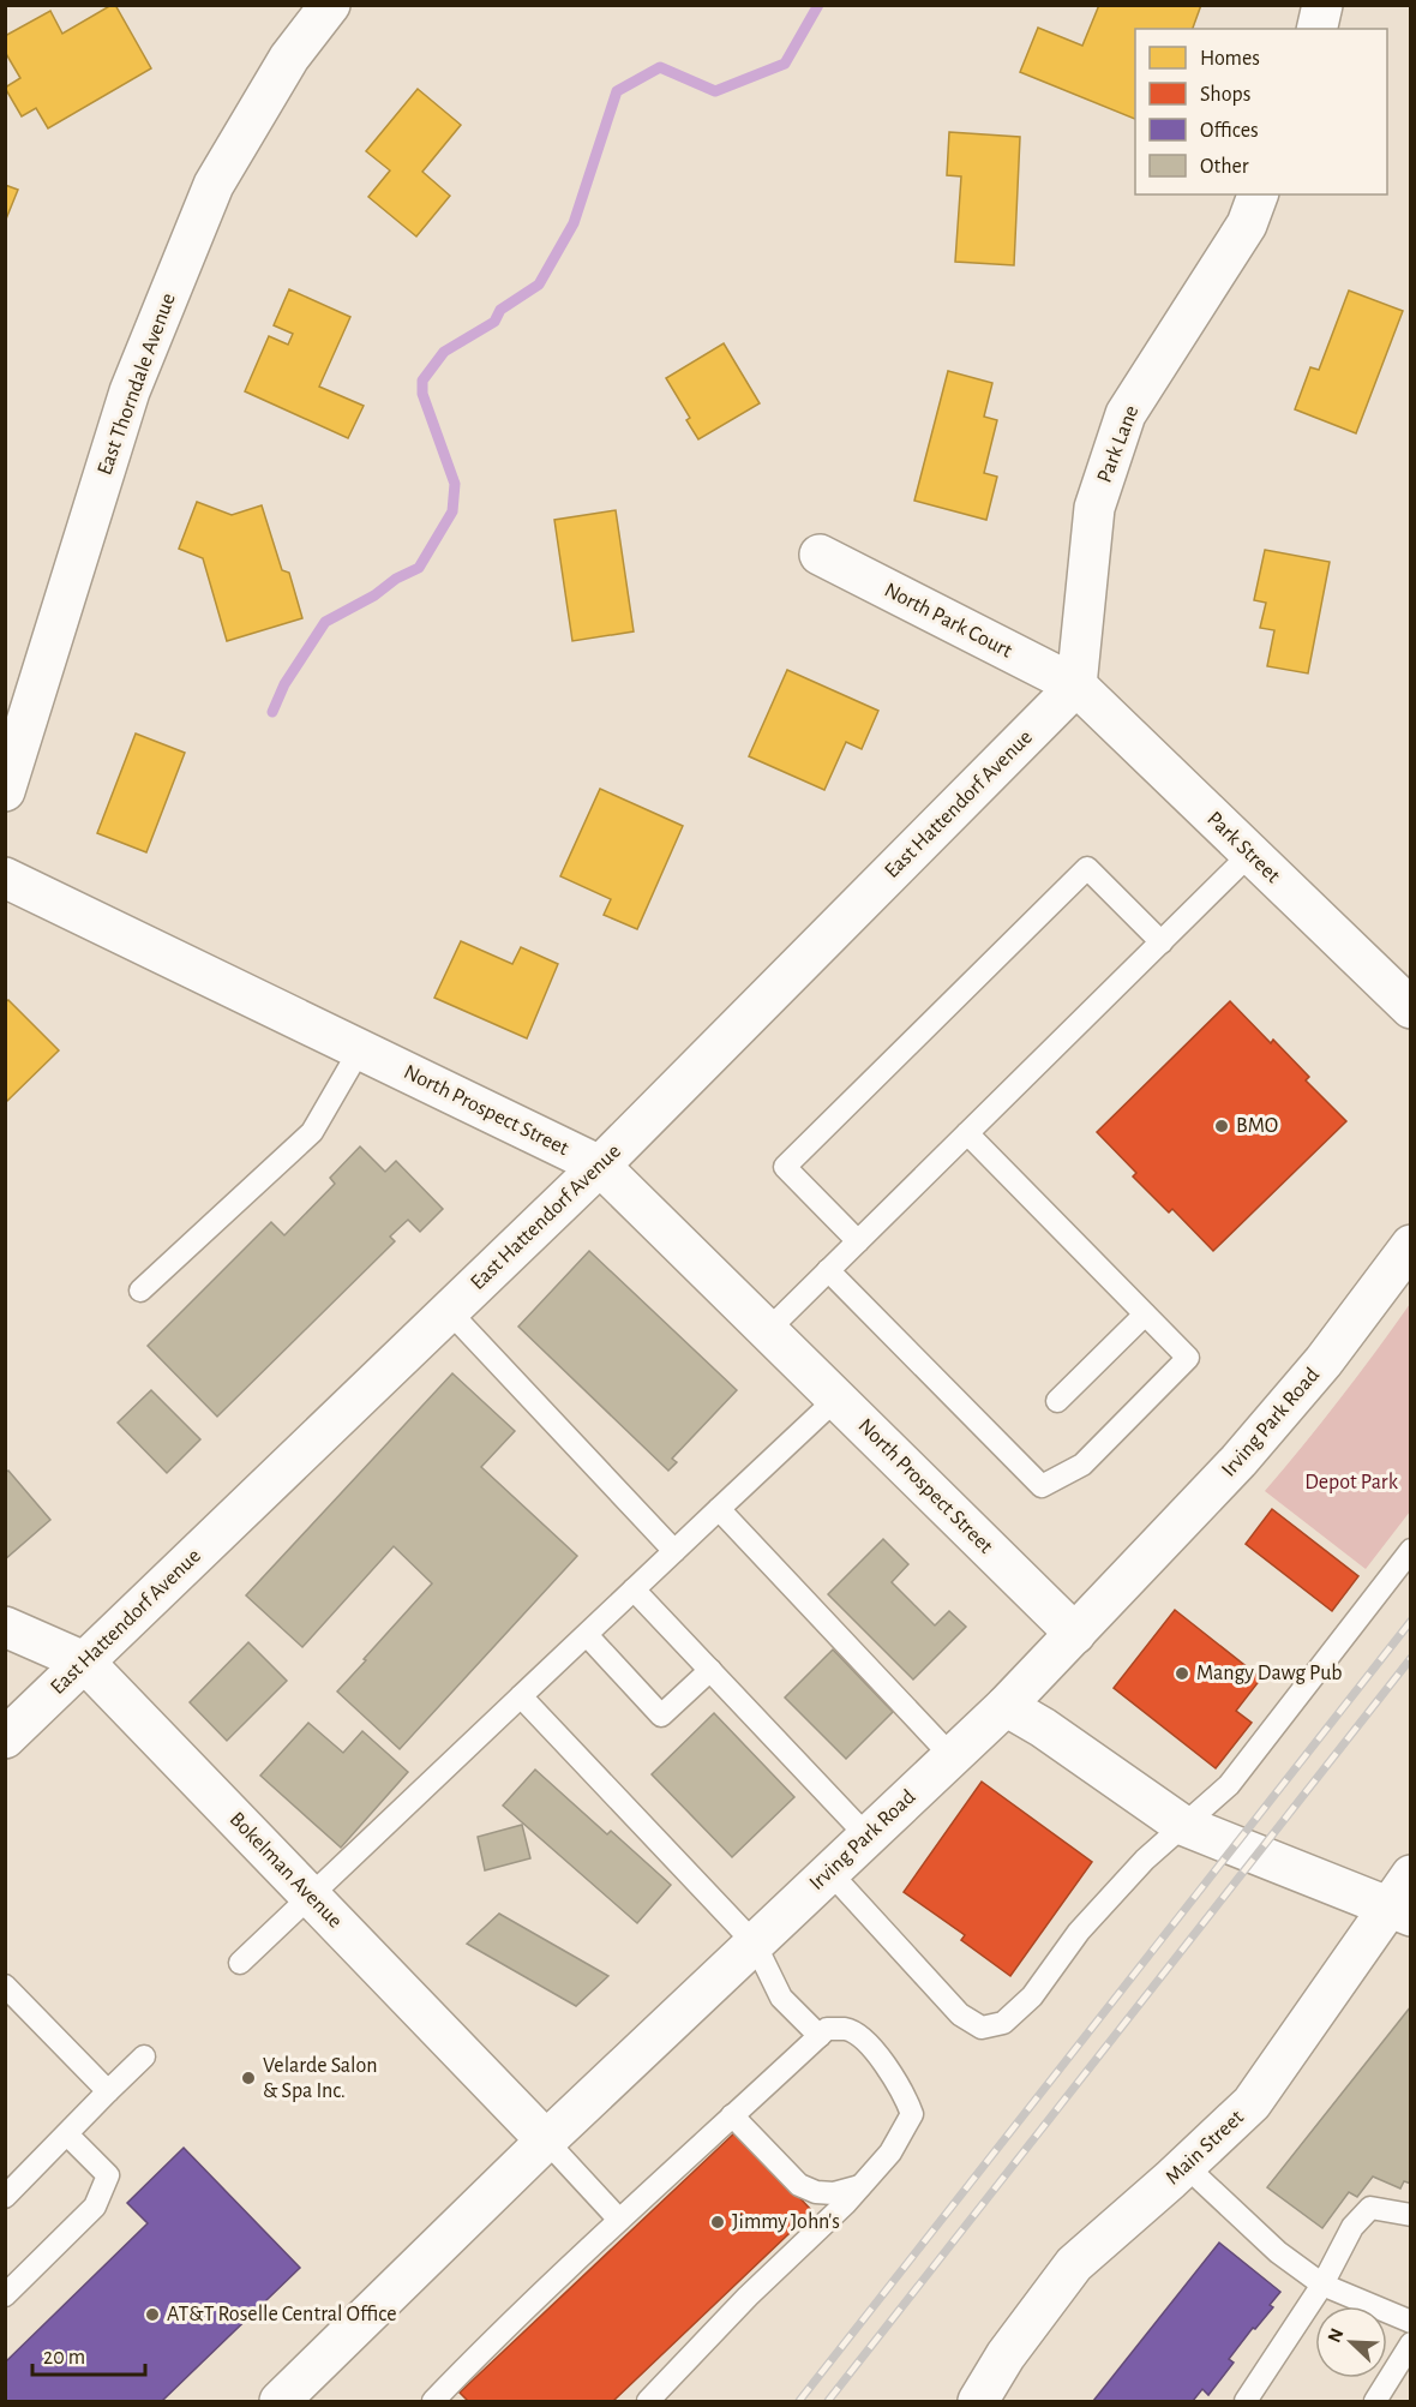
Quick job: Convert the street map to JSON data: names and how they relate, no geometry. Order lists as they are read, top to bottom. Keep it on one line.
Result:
{"streets":{"street":["East Thorndale Avenue","Park Lane","North Park Court","East Hattendorf Avenue","Park Street","North Prospect Street","Irving Park Road","Bokelman Avenue","Main Street"]},"crossings":[["Park Lane","North Park Court"],["Park Lane","East Hattendorf Avenue"],["Park Lane","Park Street"],["North Park Court","East Hattendorf Avenue"],["North Park Court","Park Street"],["East Hattendorf Avenue","Park Street"],["East Hattendorf Avenue","North Prospect Street"],["East Hattendorf Avenue","Bokelman Avenue"],["North Prospect Street","Irving Park Road"],["Irving Park Road","Bokelman Avenue"]],"parks":["Depot Park"],"places":["BMO","Mangy Dawg Pub","Velarde Salon & Spa Inc.","Jimmy John's","AT&T Roselle Central Office"],"legend":["Homes","Shops","Offices","Other"],"scale_bar":"20 m","north":"top left"}
